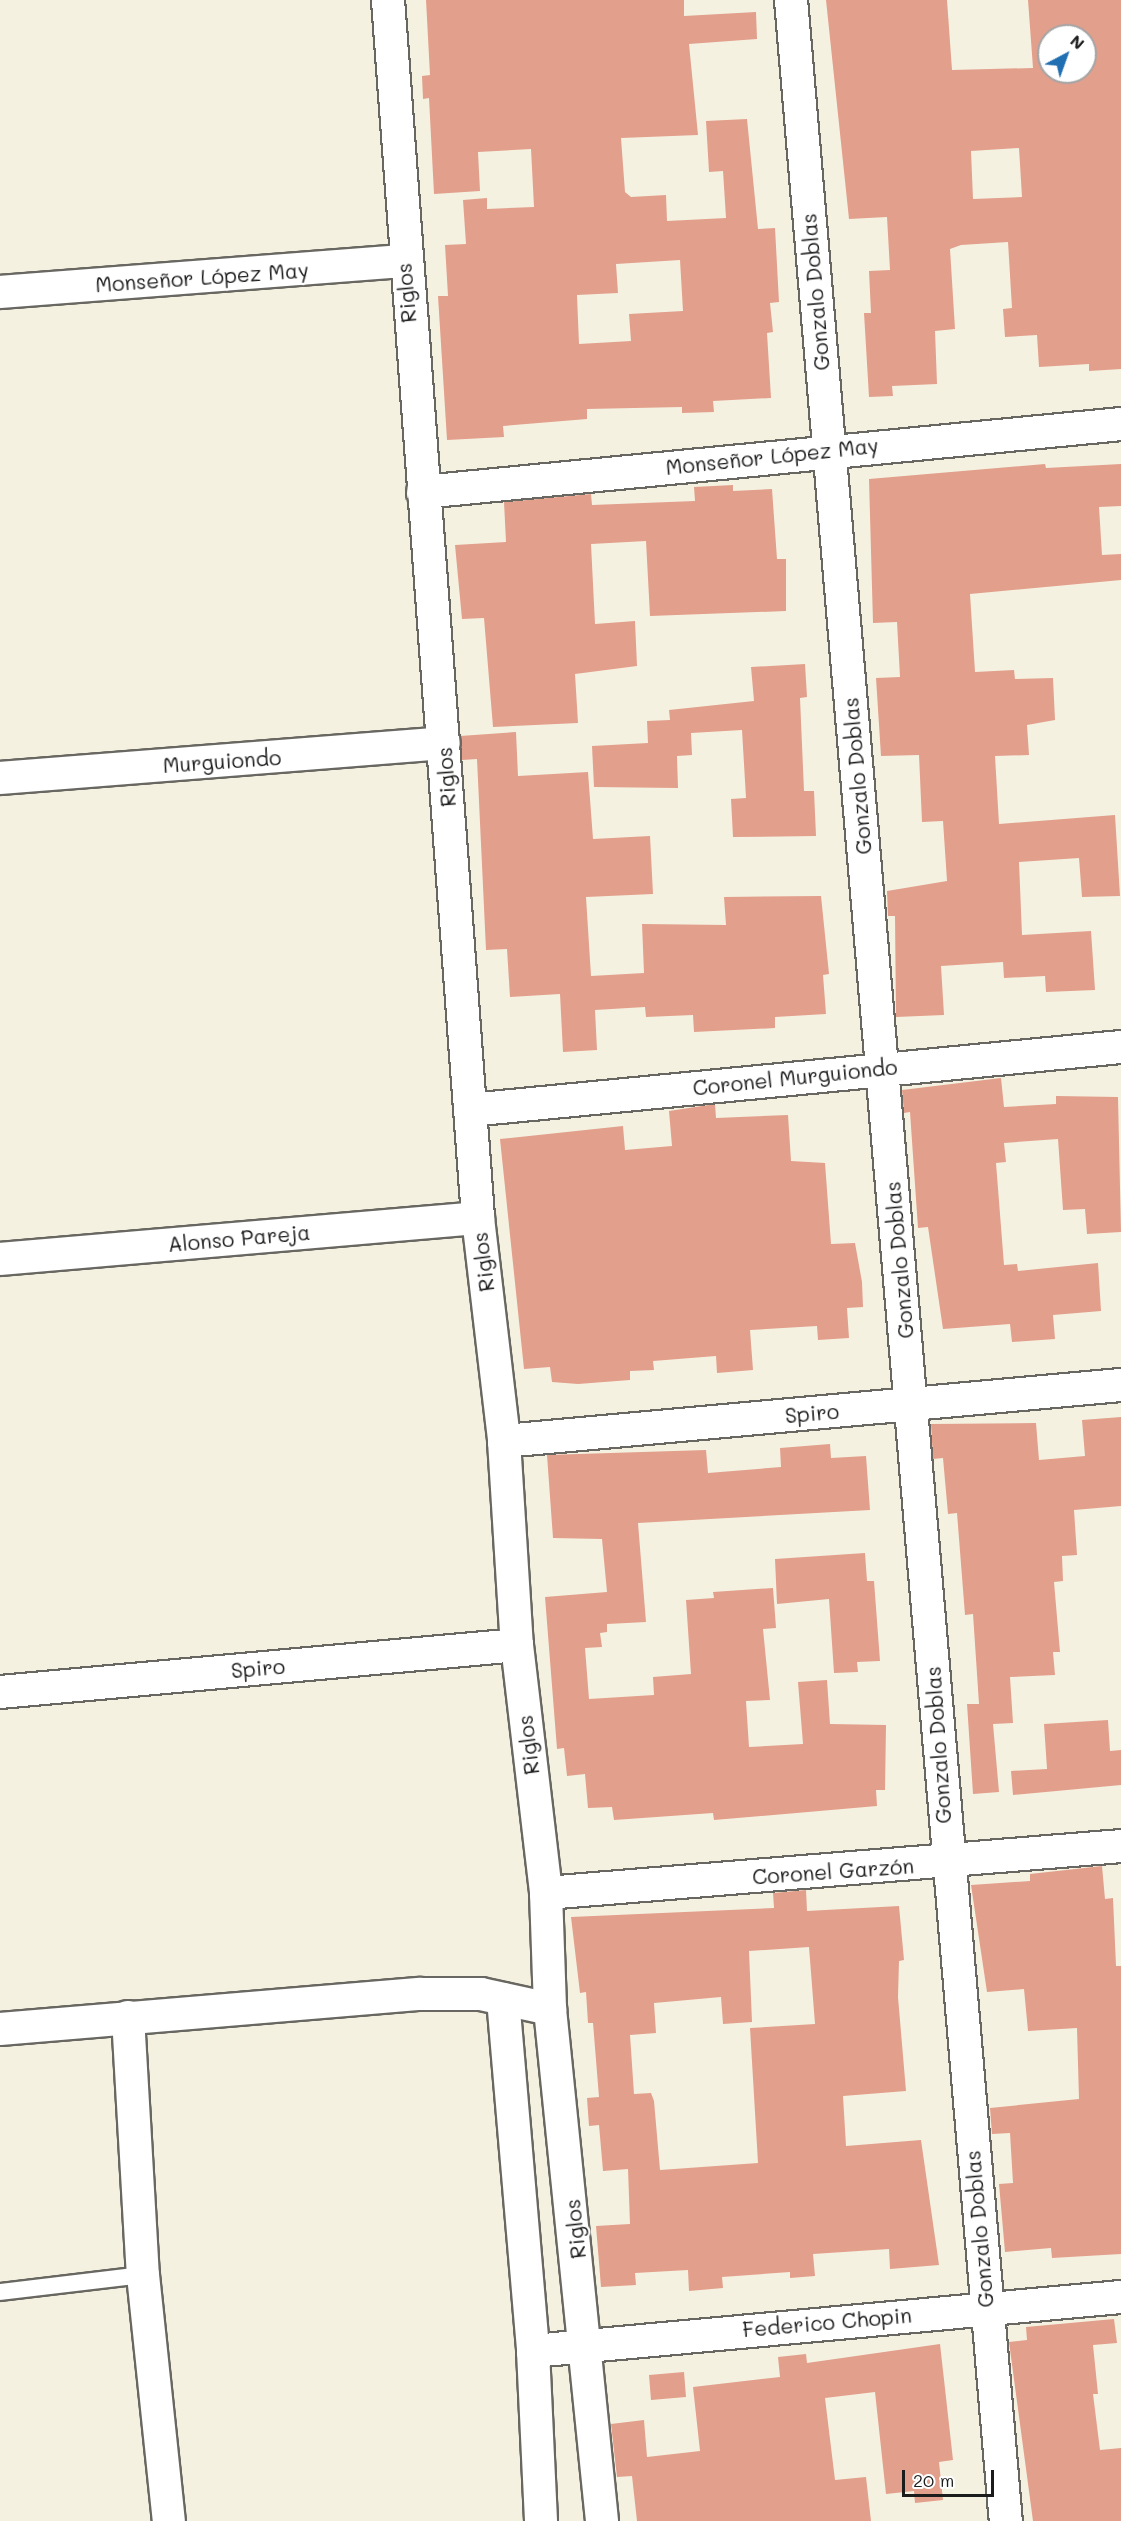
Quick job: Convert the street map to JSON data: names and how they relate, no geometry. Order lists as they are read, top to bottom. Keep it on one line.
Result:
{"streets":{"street":["Monseñor López May","Gonzalo Doblas","Riglos","Murguiondo","Coronel Murguiondo","Alonso Pareja","Spiro","Coronel Garzón","Federico Chopin"]},"crossings":[["Monseñor López May","Gonzalo Doblas"],["Monseñor López May","Riglos"],["Gonzalo Doblas","Coronel Murguiondo"],["Gonzalo Doblas","Spiro"],["Gonzalo Doblas","Coronel Garzón"],["Gonzalo Doblas","Federico Chopin"],["Riglos","Murguiondo"],["Riglos","Coronel Murguiondo"],["Riglos","Alonso Pareja"],["Riglos","Spiro"],["Riglos","Coronel Garzón"],["Riglos","Federico Chopin"]],"scale_bar":"20 m","north":"top right"}
